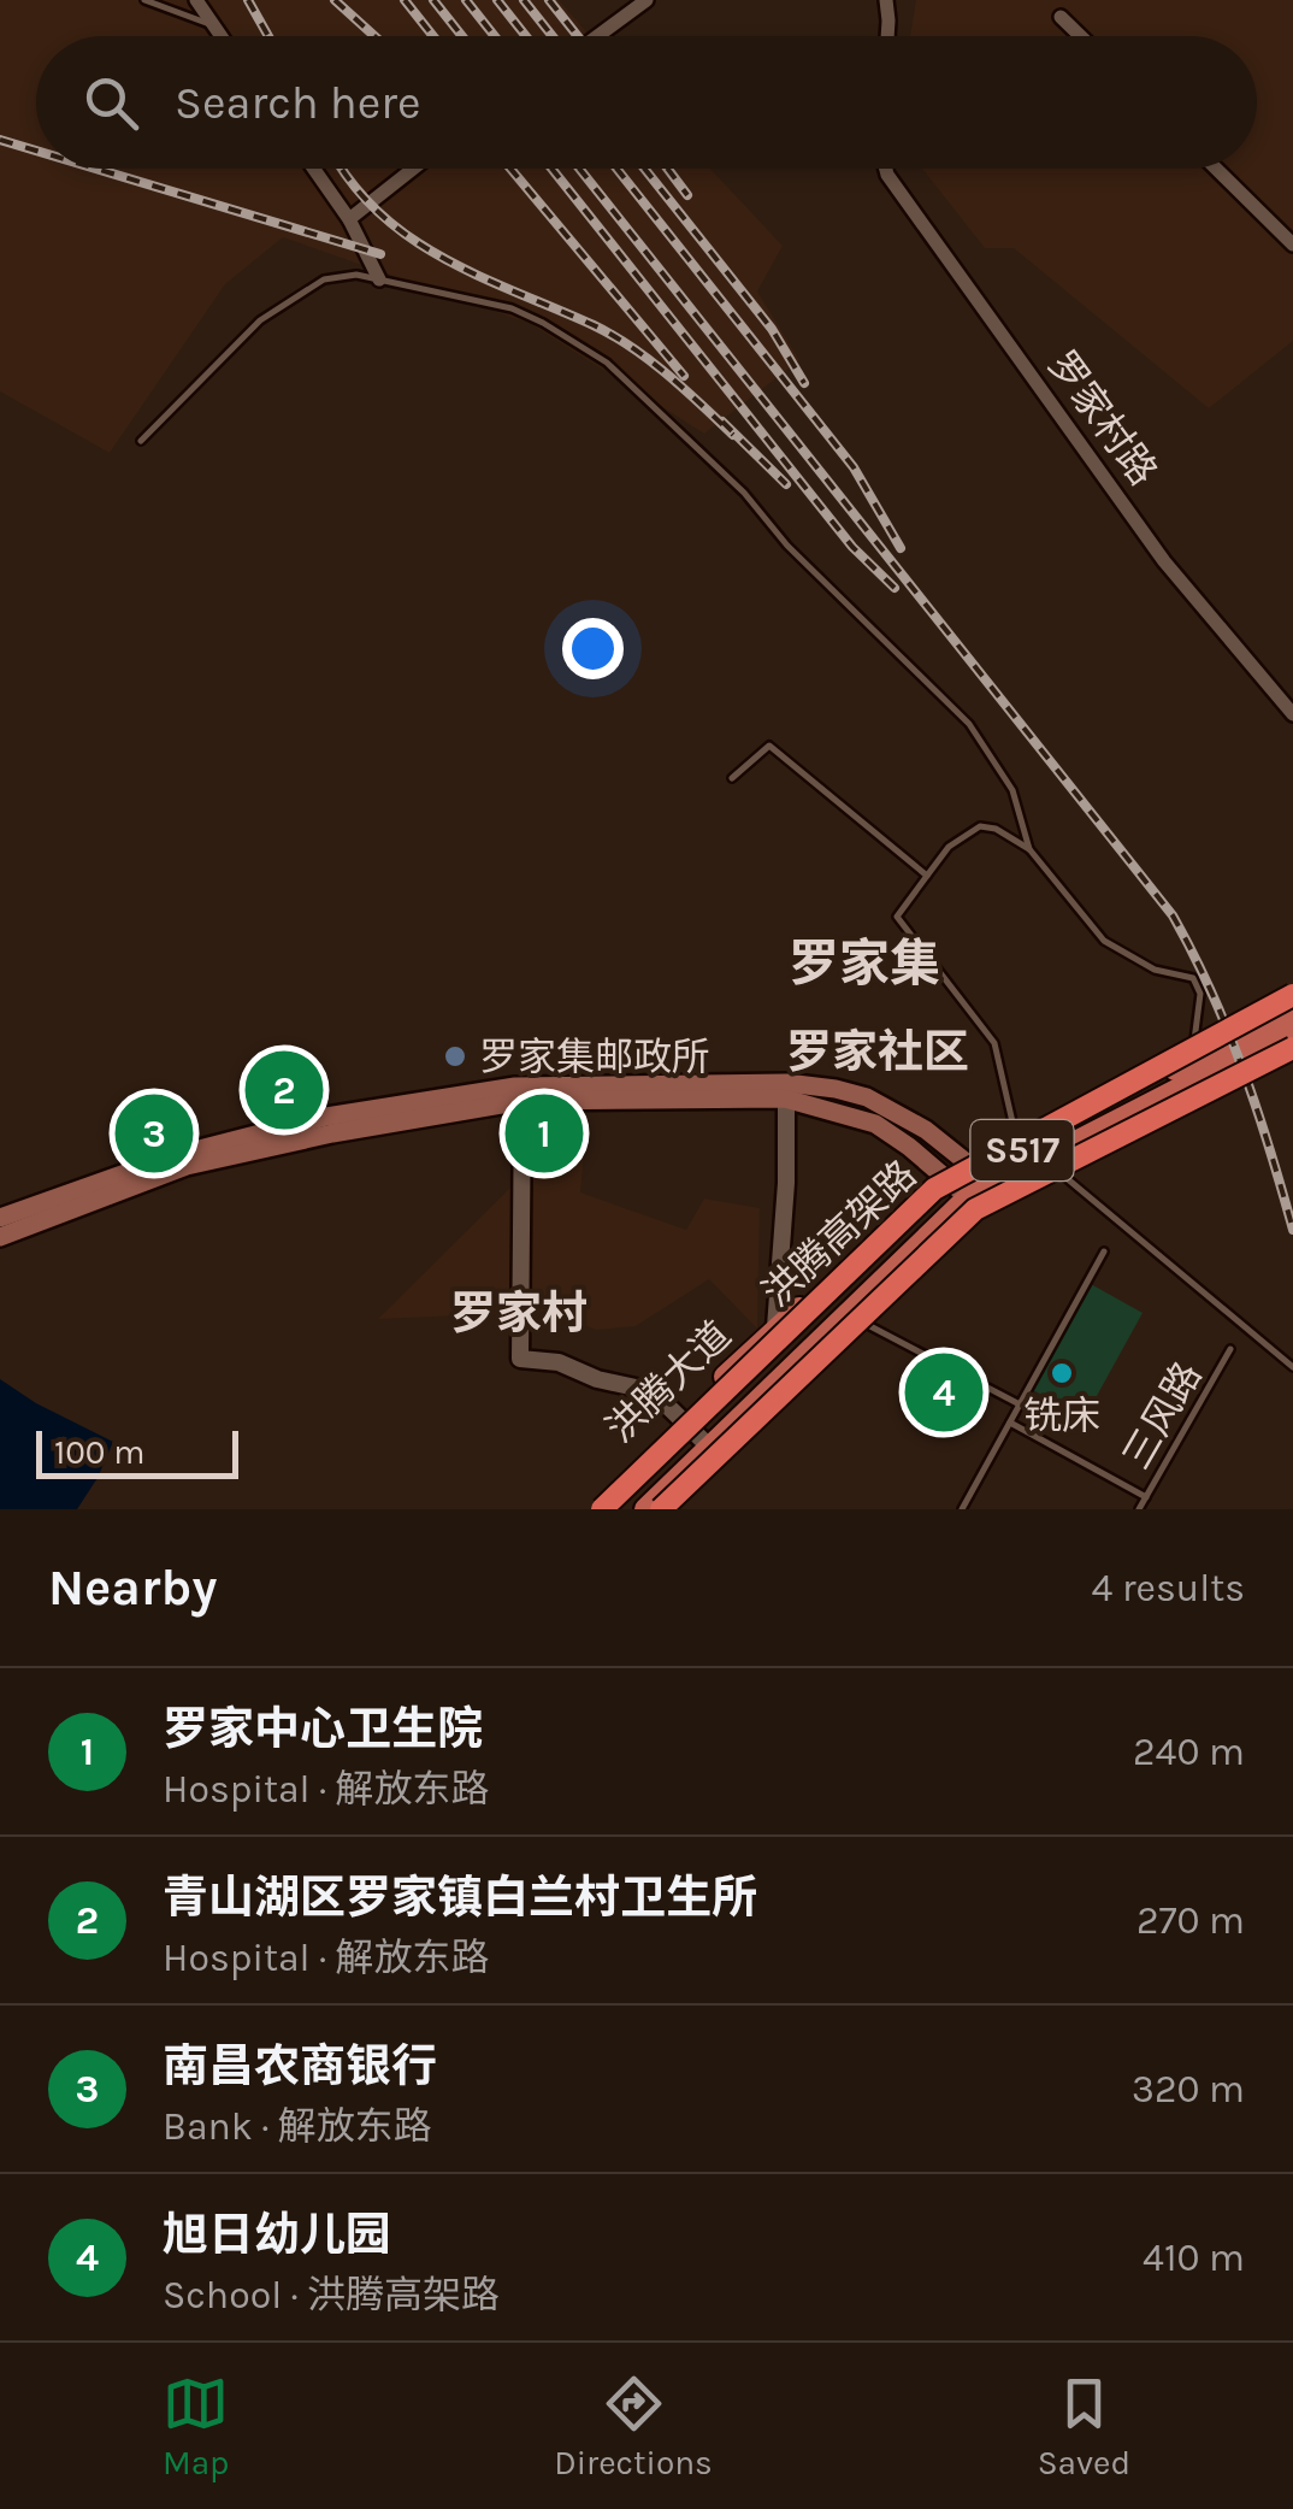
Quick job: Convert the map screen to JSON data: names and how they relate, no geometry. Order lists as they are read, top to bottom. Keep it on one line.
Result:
{"streets":{"highway":["洪腾高架路"],"main road":["S517","洪腾大道"],"street":["罗家村路"],"lane":["三风路"]},"districts":["罗家集","罗家社区","罗家村"],"places":["罗家集邮政所","铣床"],"scale_bar":"100 m","page":{"search":"Search here","pins":["2","1","3","4"],"scale":"100 m","heading":["Nearby","4 results"],"list":[{"mark":"1","name":"罗家中心卫生院","note":"Hospital · 解放东路","value":"240 m"},{"mark":"2","name":"青山湖区罗家镇白兰村卫生所","note":"Hospital · 解放东路","value":"270 m"},{"mark":"3","name":"南昌农商银行","note":"Bank · 解放东路","value":"320 m"},{"mark":"4","name":"旭日幼儿园","note":"School · 洪腾高架路","value":"410 m"}],"nav":["Map","Directions","Saved"]}}
